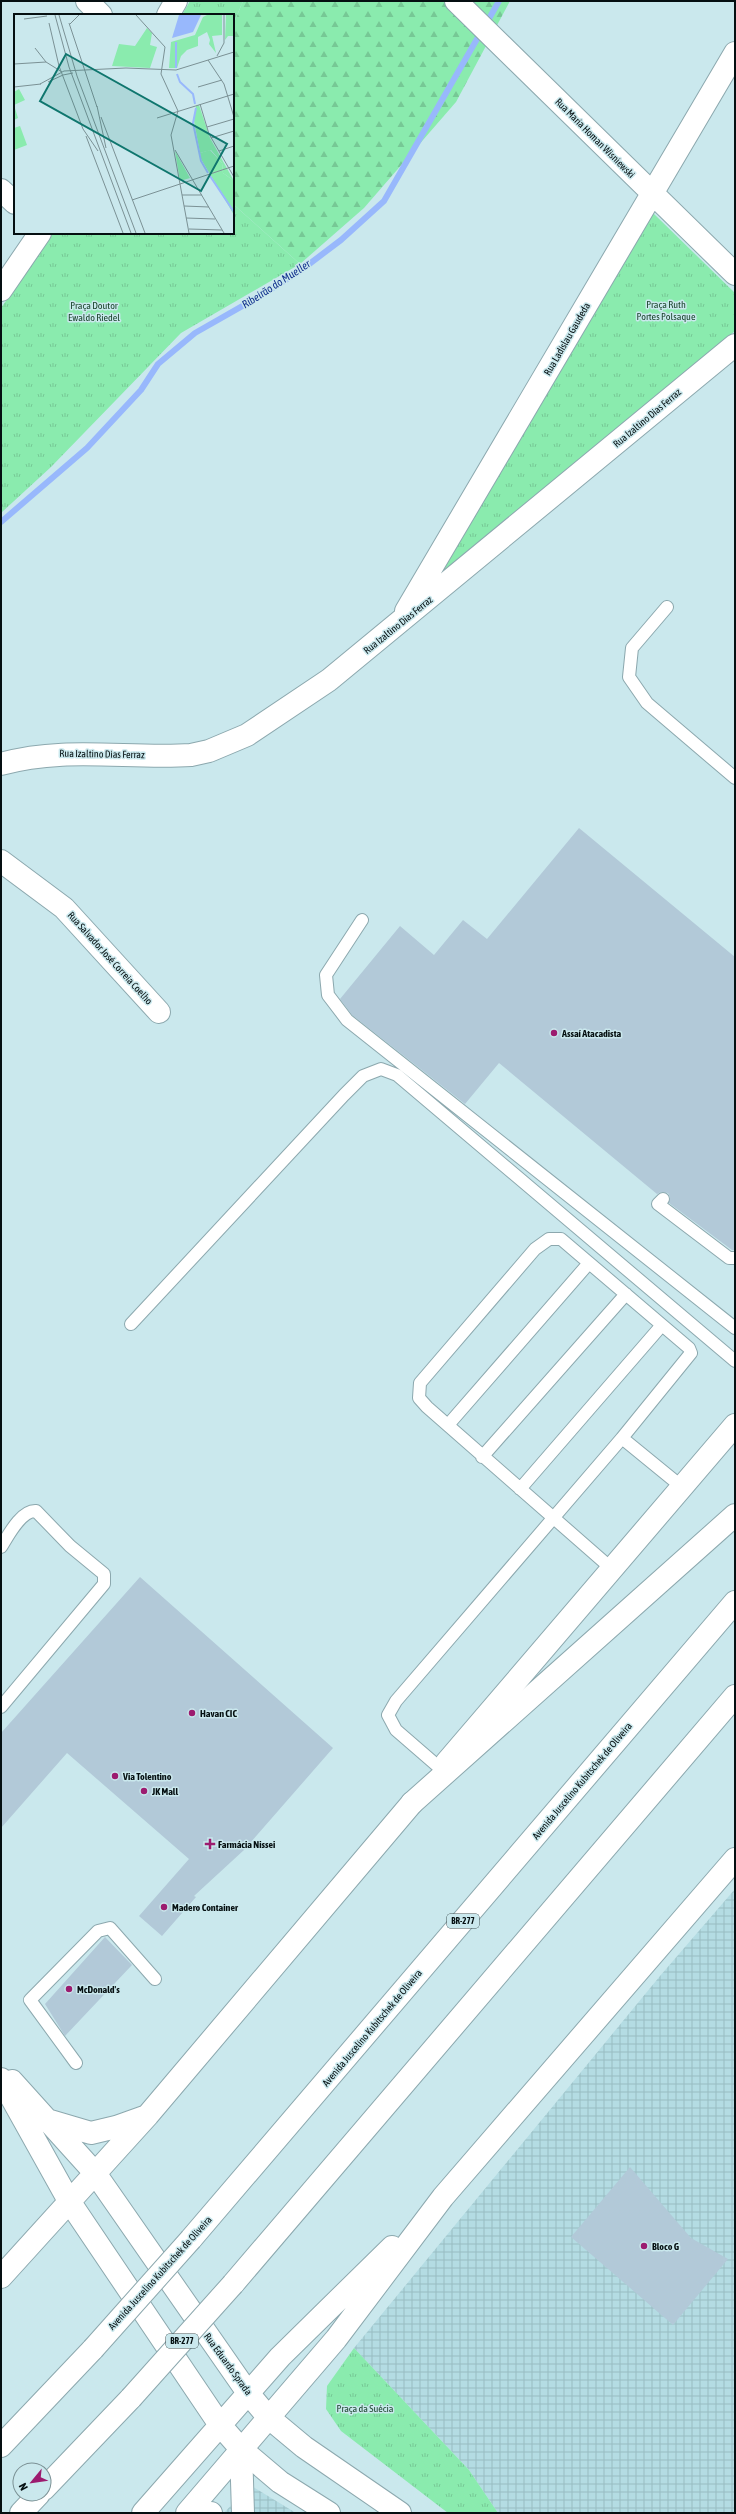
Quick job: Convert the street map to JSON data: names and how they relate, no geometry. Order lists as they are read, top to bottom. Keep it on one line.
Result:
{"streets":{"main road":["Rua Maria Homan Wisniewski","Rua Ladislau Gaudeda","Rua Izaltino Dias Ferraz","Rua Salvador José Correia Coelho","Avenida Juscelino Kubitschek de Oliveira","BR-277","Rua Eduardo Sprada"]},"crossings":[["Rua Maria Homan Wisniewski","Rua Ladislau Gaudeda"],["Rua Ladislau Gaudeda","Rua Izaltino Dias Ferraz"]],"water":["Ribeirão do Mueller"],"parks":["Praça Ruth Portes Polsaque","Praça Doutor Ewaldo Riedel","Praça da Suécia"],"places":{"other":["Assaí Atacadista","Havan CIC","Via Tolentino","JK Mall","Madero Container","McDonald's","Bloco G"],"health":["Farmácia Nissei"]},"north":"bottom left"}
